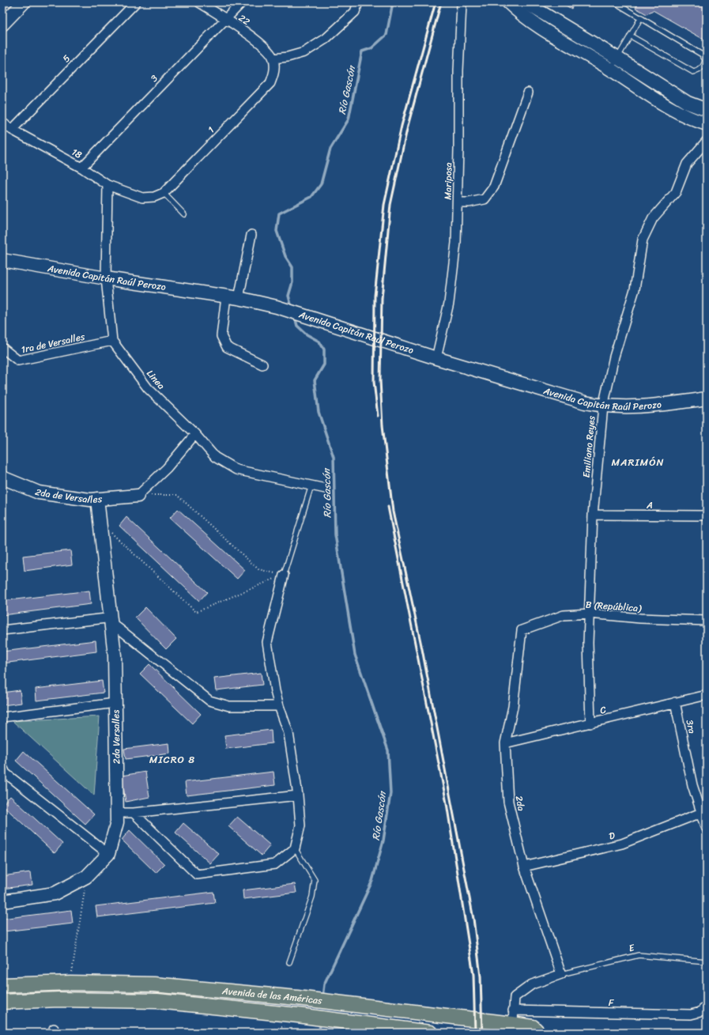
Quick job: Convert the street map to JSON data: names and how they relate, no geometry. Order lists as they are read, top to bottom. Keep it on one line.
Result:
{"streets":{"main road":["Avenida de las Américas"],"street":["22","5","3","1","18","Mariposa","Avenida Capitán Raúl Perozo","1ra de Versalles","Linea","Emiliano Reyes","2da de Versalles","A","B (República)","C","3ra","2da Versalles","2da","D","F"],"lane":["E"]},"crossings":[["22","3"],["22","1"],["5","18"],["3","18"],["1","18"],["Mariposa","Avenida Capitán Raúl Perozo"],["Avenida Capitán Raúl Perozo","Emiliano Reyes"],["1ra de Versalles","Linea"],["Emiliano Reyes","A"],["Emiliano Reyes","B (República)"],["Emiliano Reyes","C"],["2da de Versalles","2da Versalles"],["B (República)","2da"],["C","3ra"],["C","2da"],["3ra","D"],["2da","D"],["2da","E"],["Avenida de las Américas","F"]],"districts":["MARIMÓN","MICRO 8"],"water":["Río Gascón"]}
